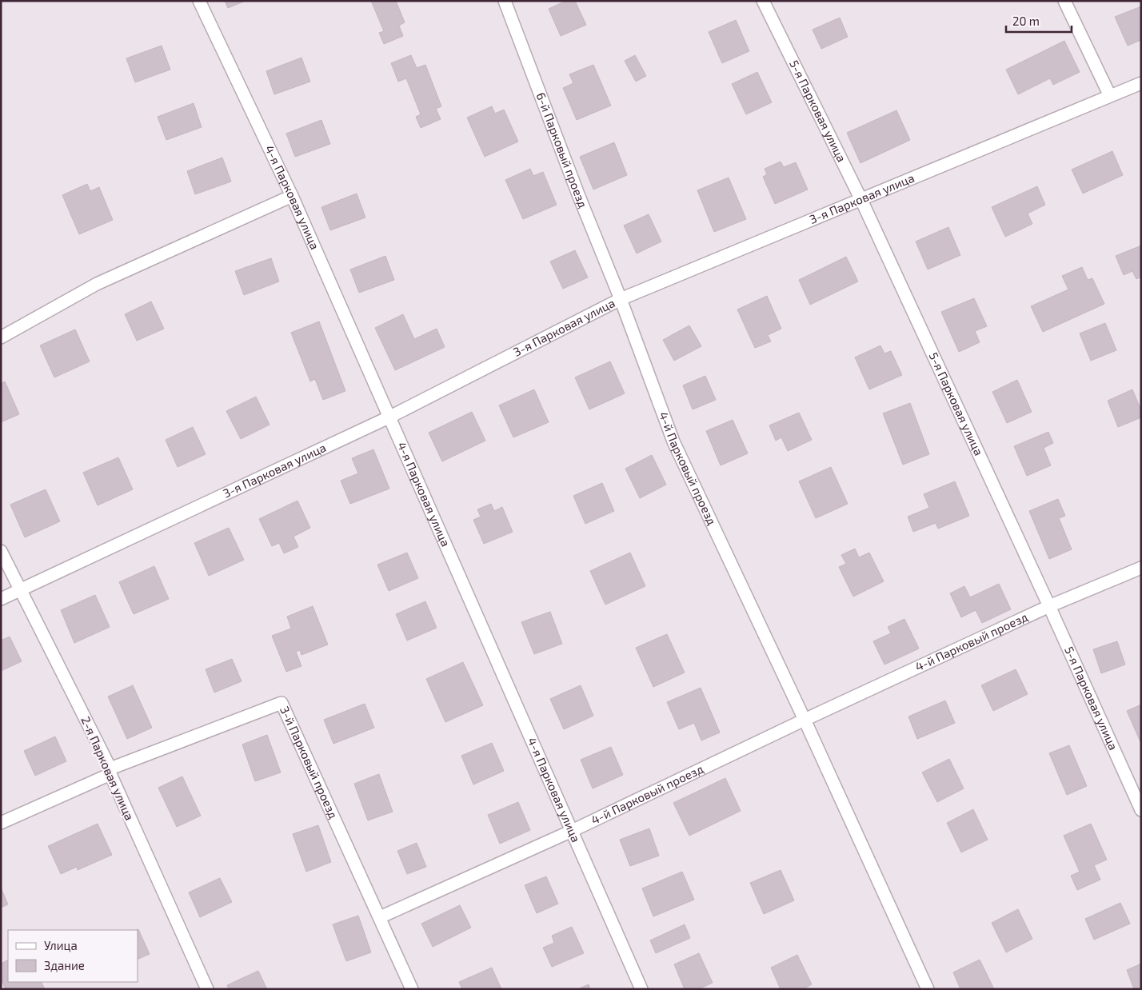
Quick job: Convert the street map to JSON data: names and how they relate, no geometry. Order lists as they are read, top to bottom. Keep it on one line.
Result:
{"streets":{"street":["5-я Парковая улица","6-й Парковый проезд","4-я Парковая улица","3-я Парковая улица","4-й Парковый проезд","3-й Парковый проезд","2-я Парковая улица"]},"crossings":[["5-я Парковая улица","3-я Парковая улица"],["5-я Парковая улица","4-й Парковый проезд"],["6-й Парковый проезд","3-я Парковая улица"],["6-й Парковый проезд","4-й Парковый проезд"],["4-я Парковая улица","3-я Парковая улица"],["4-я Парковая улица","4-й Парковый проезд"],["3-я Парковая улица","4-й Парковый проезд"],["3-я Парковая улица","2-я Парковая улица"],["4-й Парковый проезд","3-й Парковый проезд"],["3-й Парковый проезд","2-я Парковая улица"]],"legend":["Улица","Здание"],"scale_bar":"20 m"}
